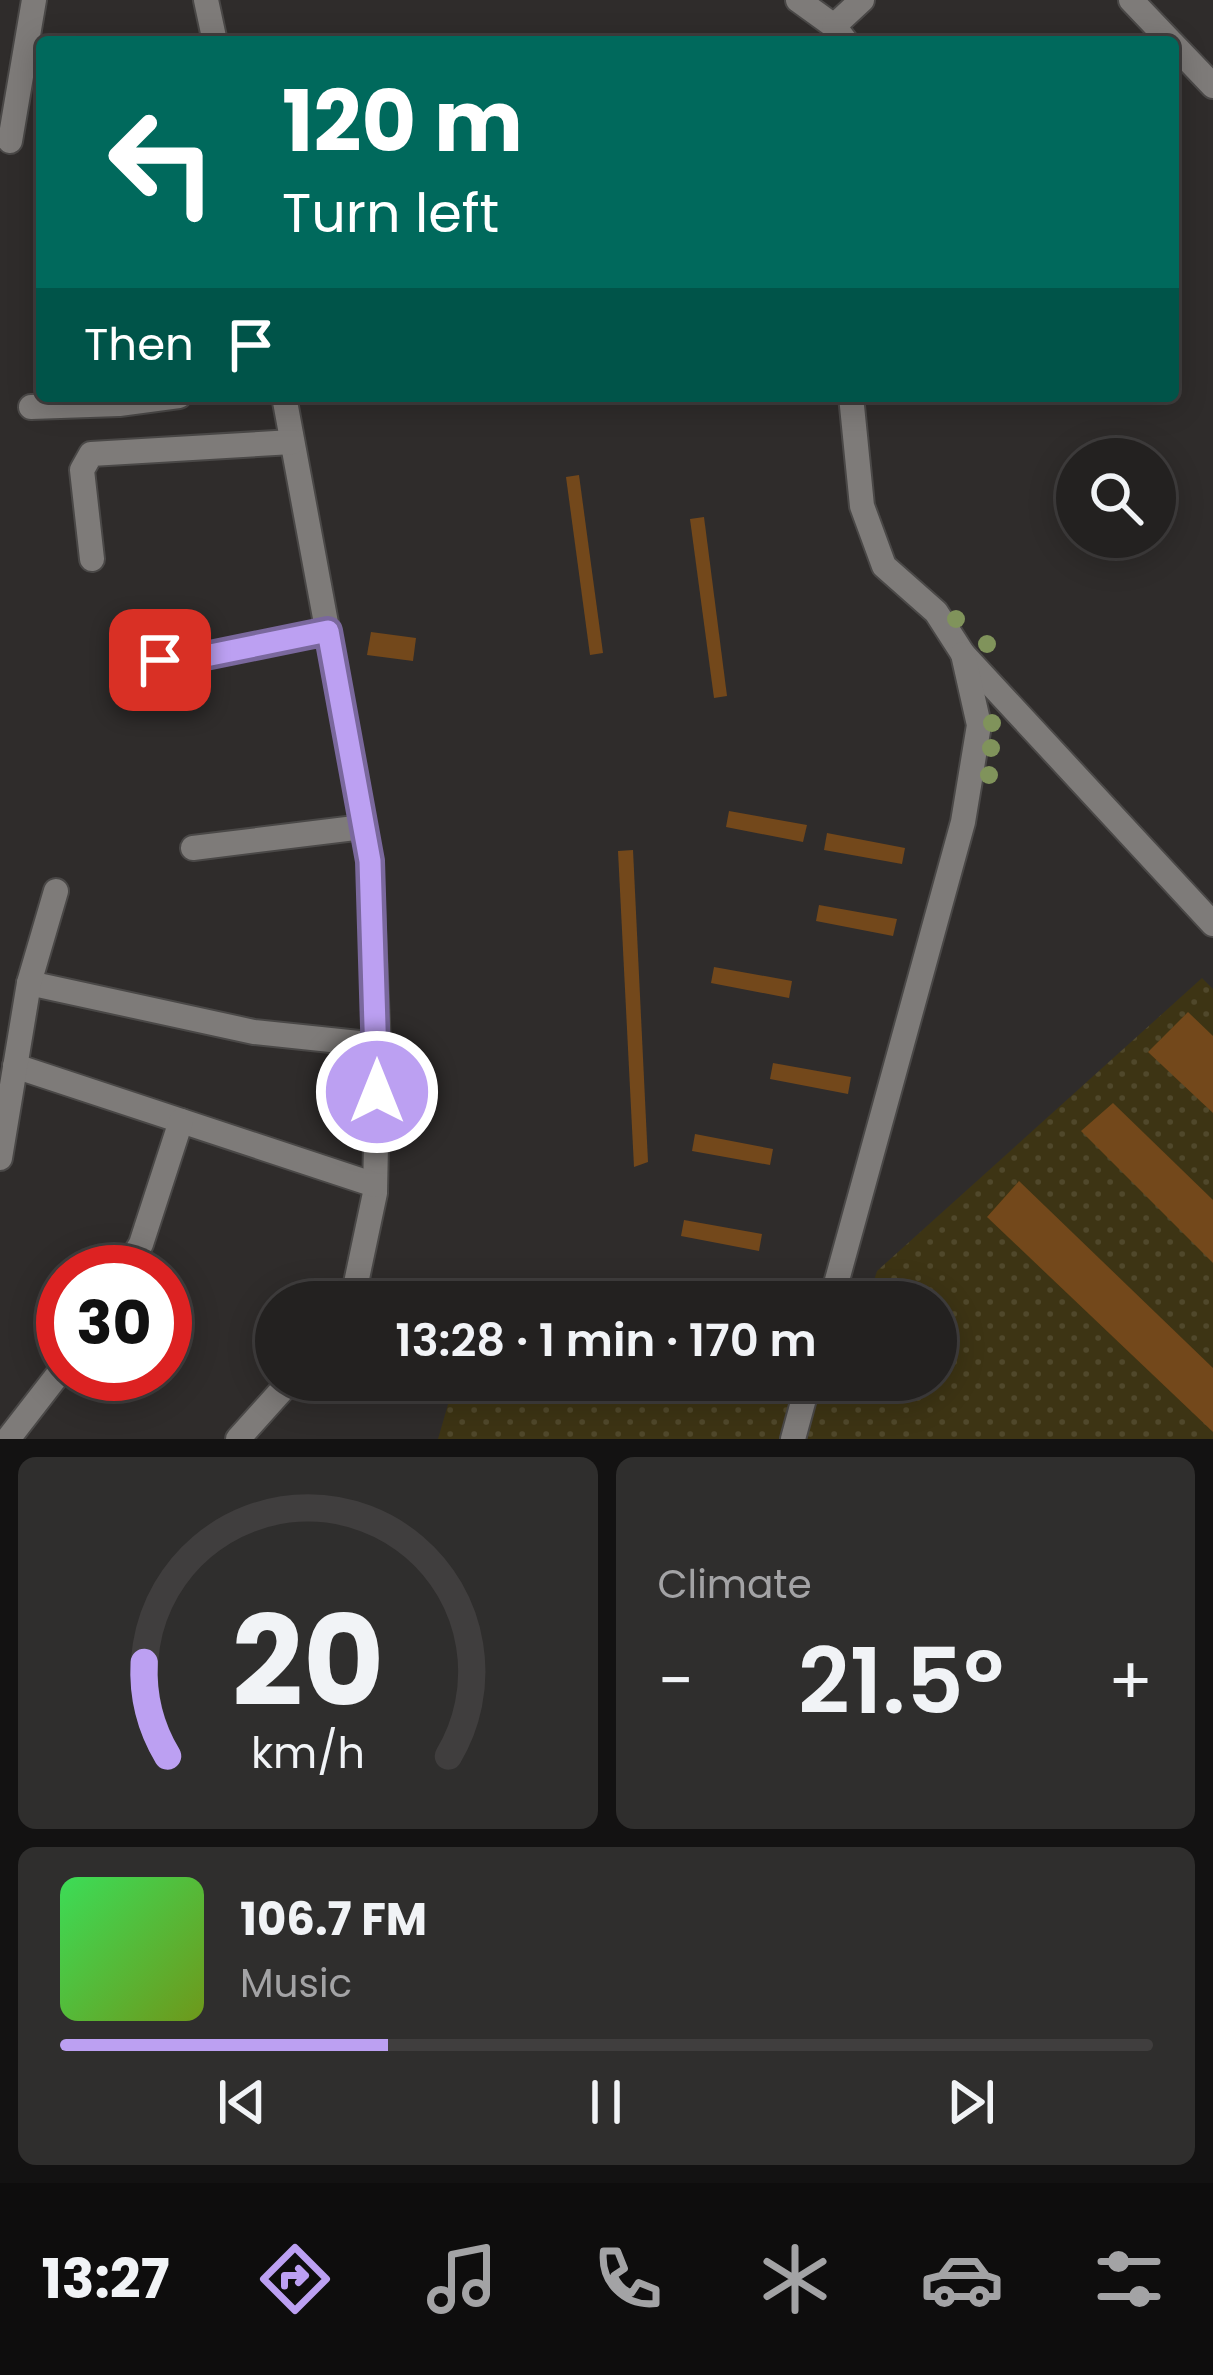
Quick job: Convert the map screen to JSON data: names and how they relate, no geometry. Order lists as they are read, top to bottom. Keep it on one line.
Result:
{"page":{"turn":["120 m","Turn left"],"then":"Then","limit":"30","trip":"13:28 · 1 min · 170 m","tile":"Climate","heat":["−","21.5°","+"],"song":["106.7 FM","Music"],"tabs":"13:27","gauge":["20","km/h"]}}
